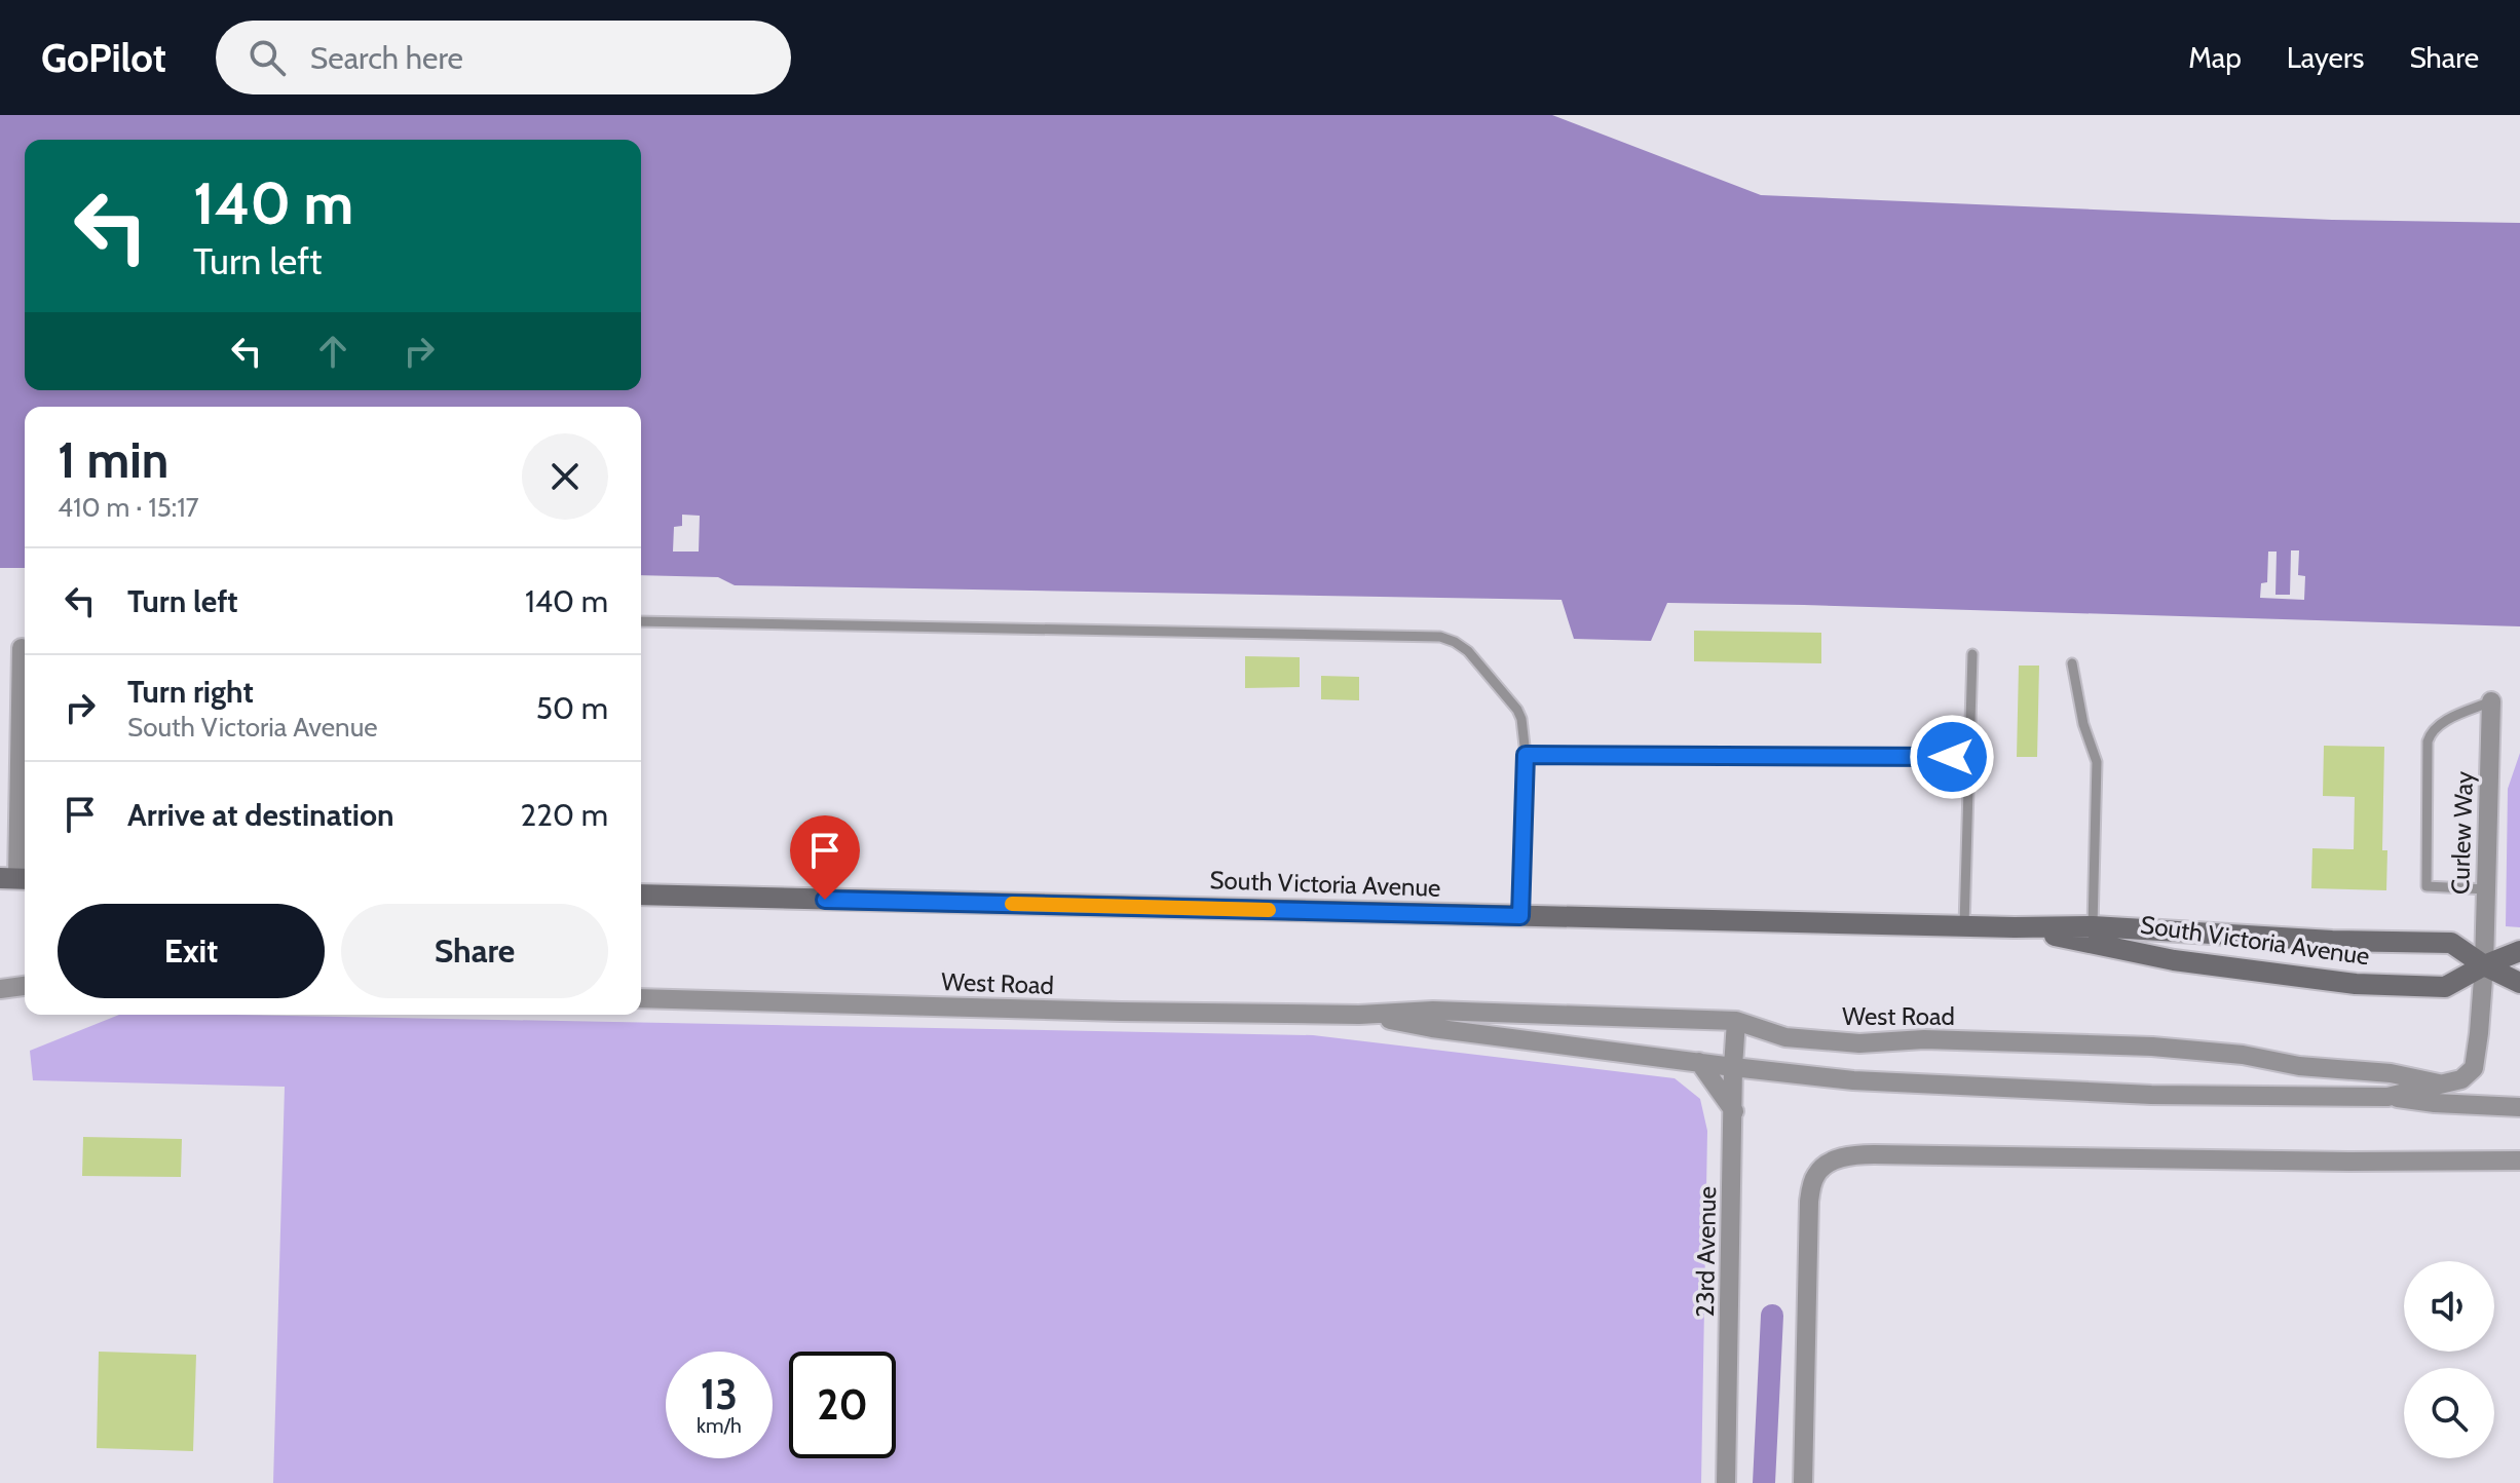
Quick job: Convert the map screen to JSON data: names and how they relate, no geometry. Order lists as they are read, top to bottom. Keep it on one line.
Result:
{"streets":{"street":["Curlew Way","South Victoria Avenue","West Road","23rd Avenue"]},"crossings":[["Curlew Way","South Victoria Avenue"],["Curlew Way","West Road"],["South Victoria Avenue","West Road"],["West Road","23rd Avenue"]],"page":{"header":"GoPilot","search":"Search here","nav":["Map","Layers","Share"],"turn":["140 m","Turn left"],"heading":["1 min","410 m · 15:17"],"list":[{"name":"Turn left","value":"140 m"},{"name":"Turn right","note":"South Victoria Avenue","value":"50 m"},{"name":"Arrive at destination","value":"220 m"}],"buttons":["Exit","Share"],"speed":"13 km/h","limit":"20"}}
